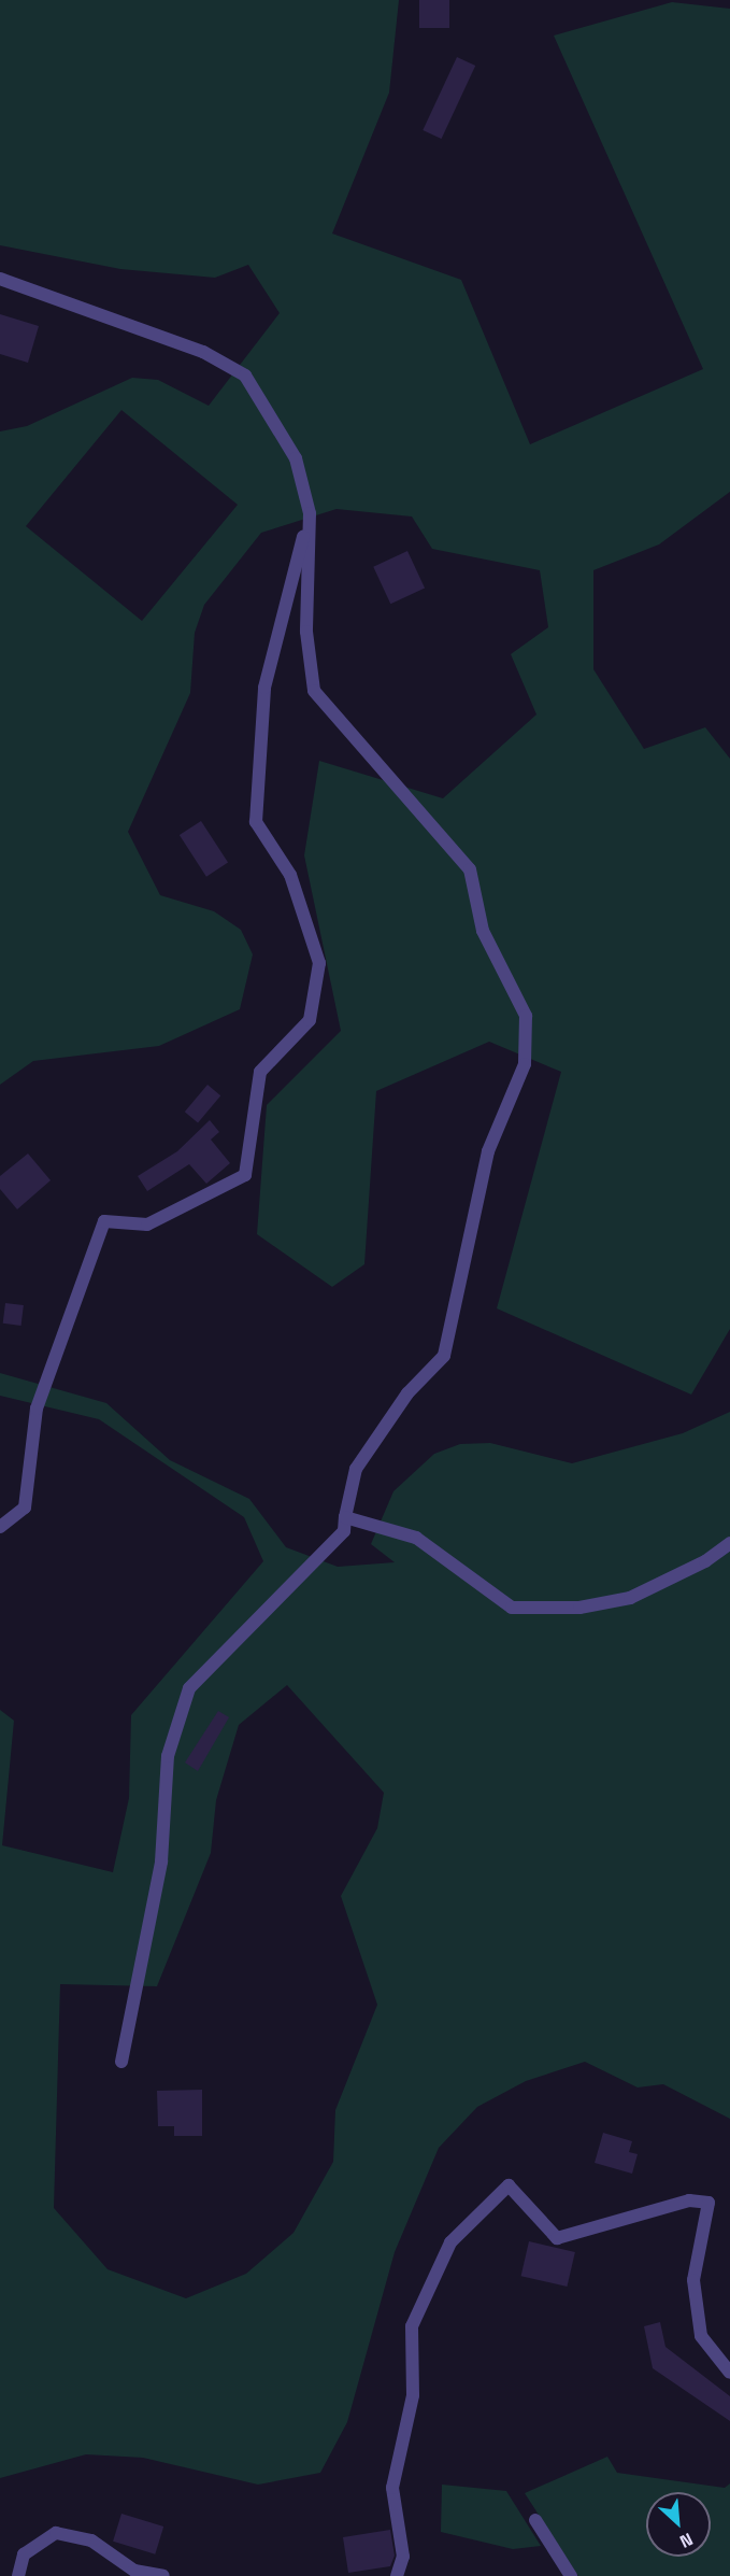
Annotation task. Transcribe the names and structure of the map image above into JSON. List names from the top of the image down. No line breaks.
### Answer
{"north":"bottom right"}
